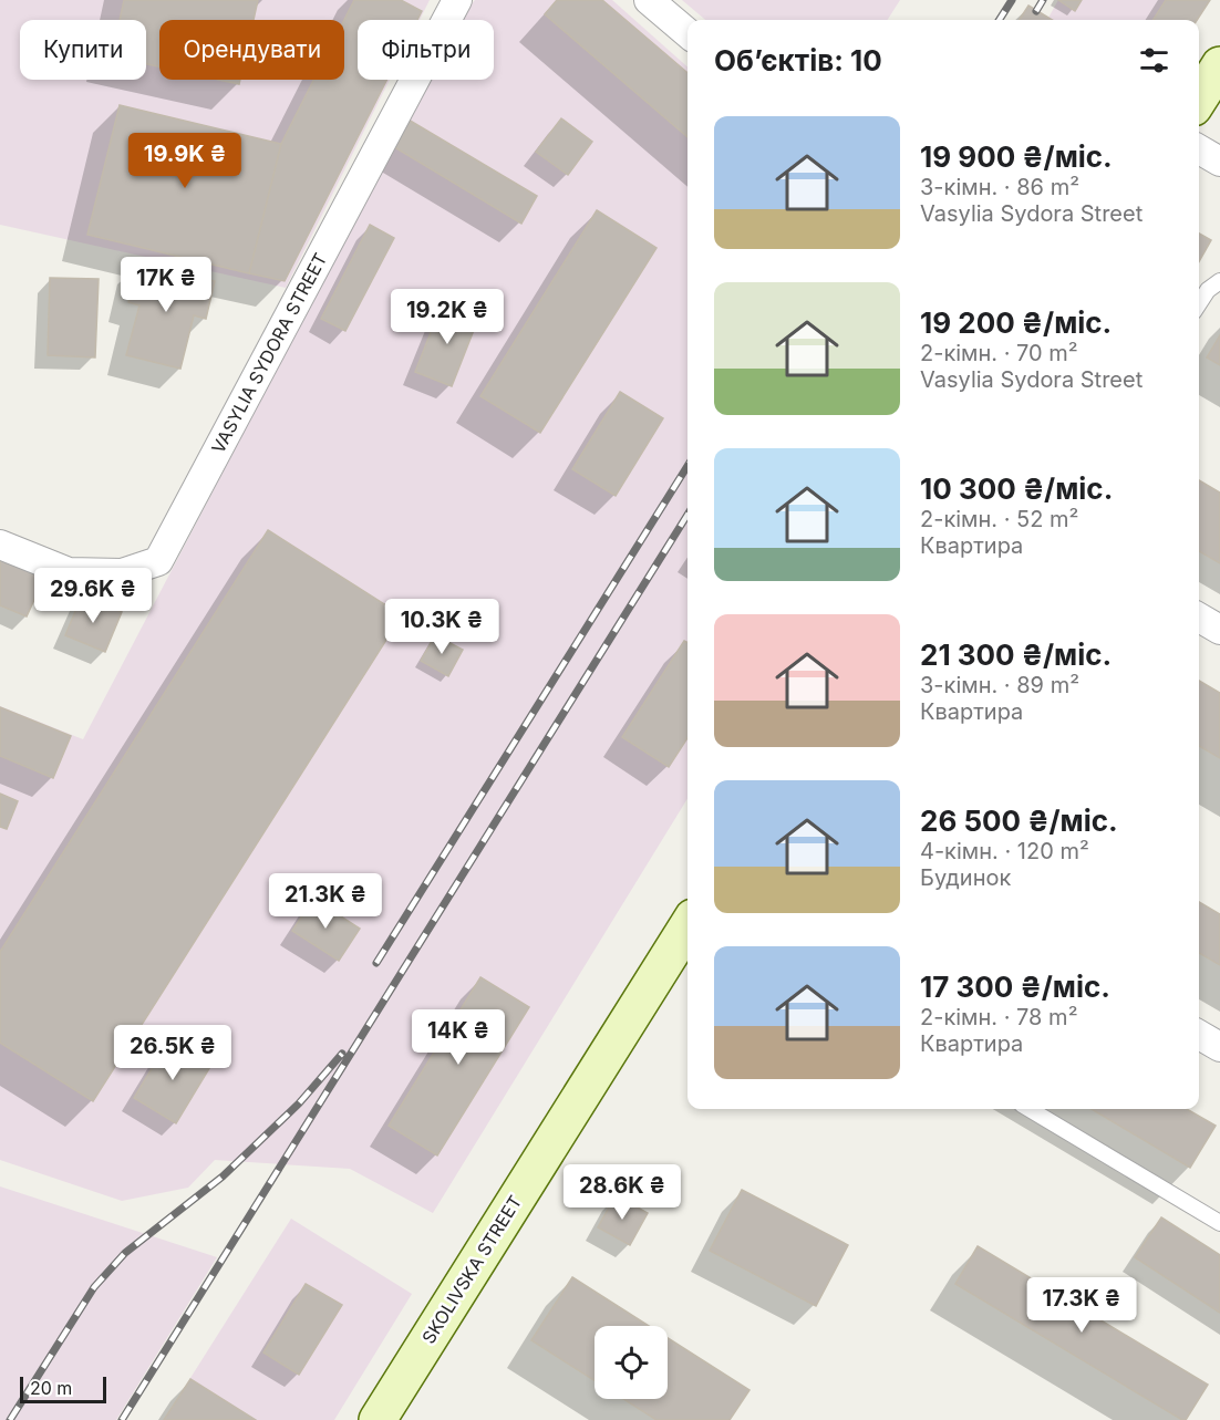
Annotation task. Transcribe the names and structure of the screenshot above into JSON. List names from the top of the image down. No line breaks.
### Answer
{"streets":{"street":["VASYLIA SYDORA STREET","SKOLIVSKA STREET"]},"scale_bar":"20 m","page":{"chip":["Купити","Орендувати","Фільтри"],"heading":"Об’єктів: 10","list":[{"name":"19 900 ₴/міс.","note":"3-кімн. · 86 m² · Vasylia Sydora Street"},{"name":"19 200 ₴/міс.","note":"2-кімн. · 70 m² · Vasylia Sydora Street"},{"name":"10 300 ₴/міс.","note":"2-кімн. · 52 m² · Квартира"},{"name":"21 300 ₴/міс.","note":"3-кімн. · 89 m² · Квартира"},{"name":"26 500 ₴/міс.","note":"4-кімн. · 120 m² · Будинок"},{"name":"17 300 ₴/міс.","note":"2-кімн. · 78 m² · Квартира"}],"price":["19.9K ₴","17K ₴","19.2K ₴","29.6K ₴","10.3K ₴","21.3K ₴","14K ₴","26.5K ₴","28.6K ₴","17.3K ₴"],"scale":"20 m"}}
